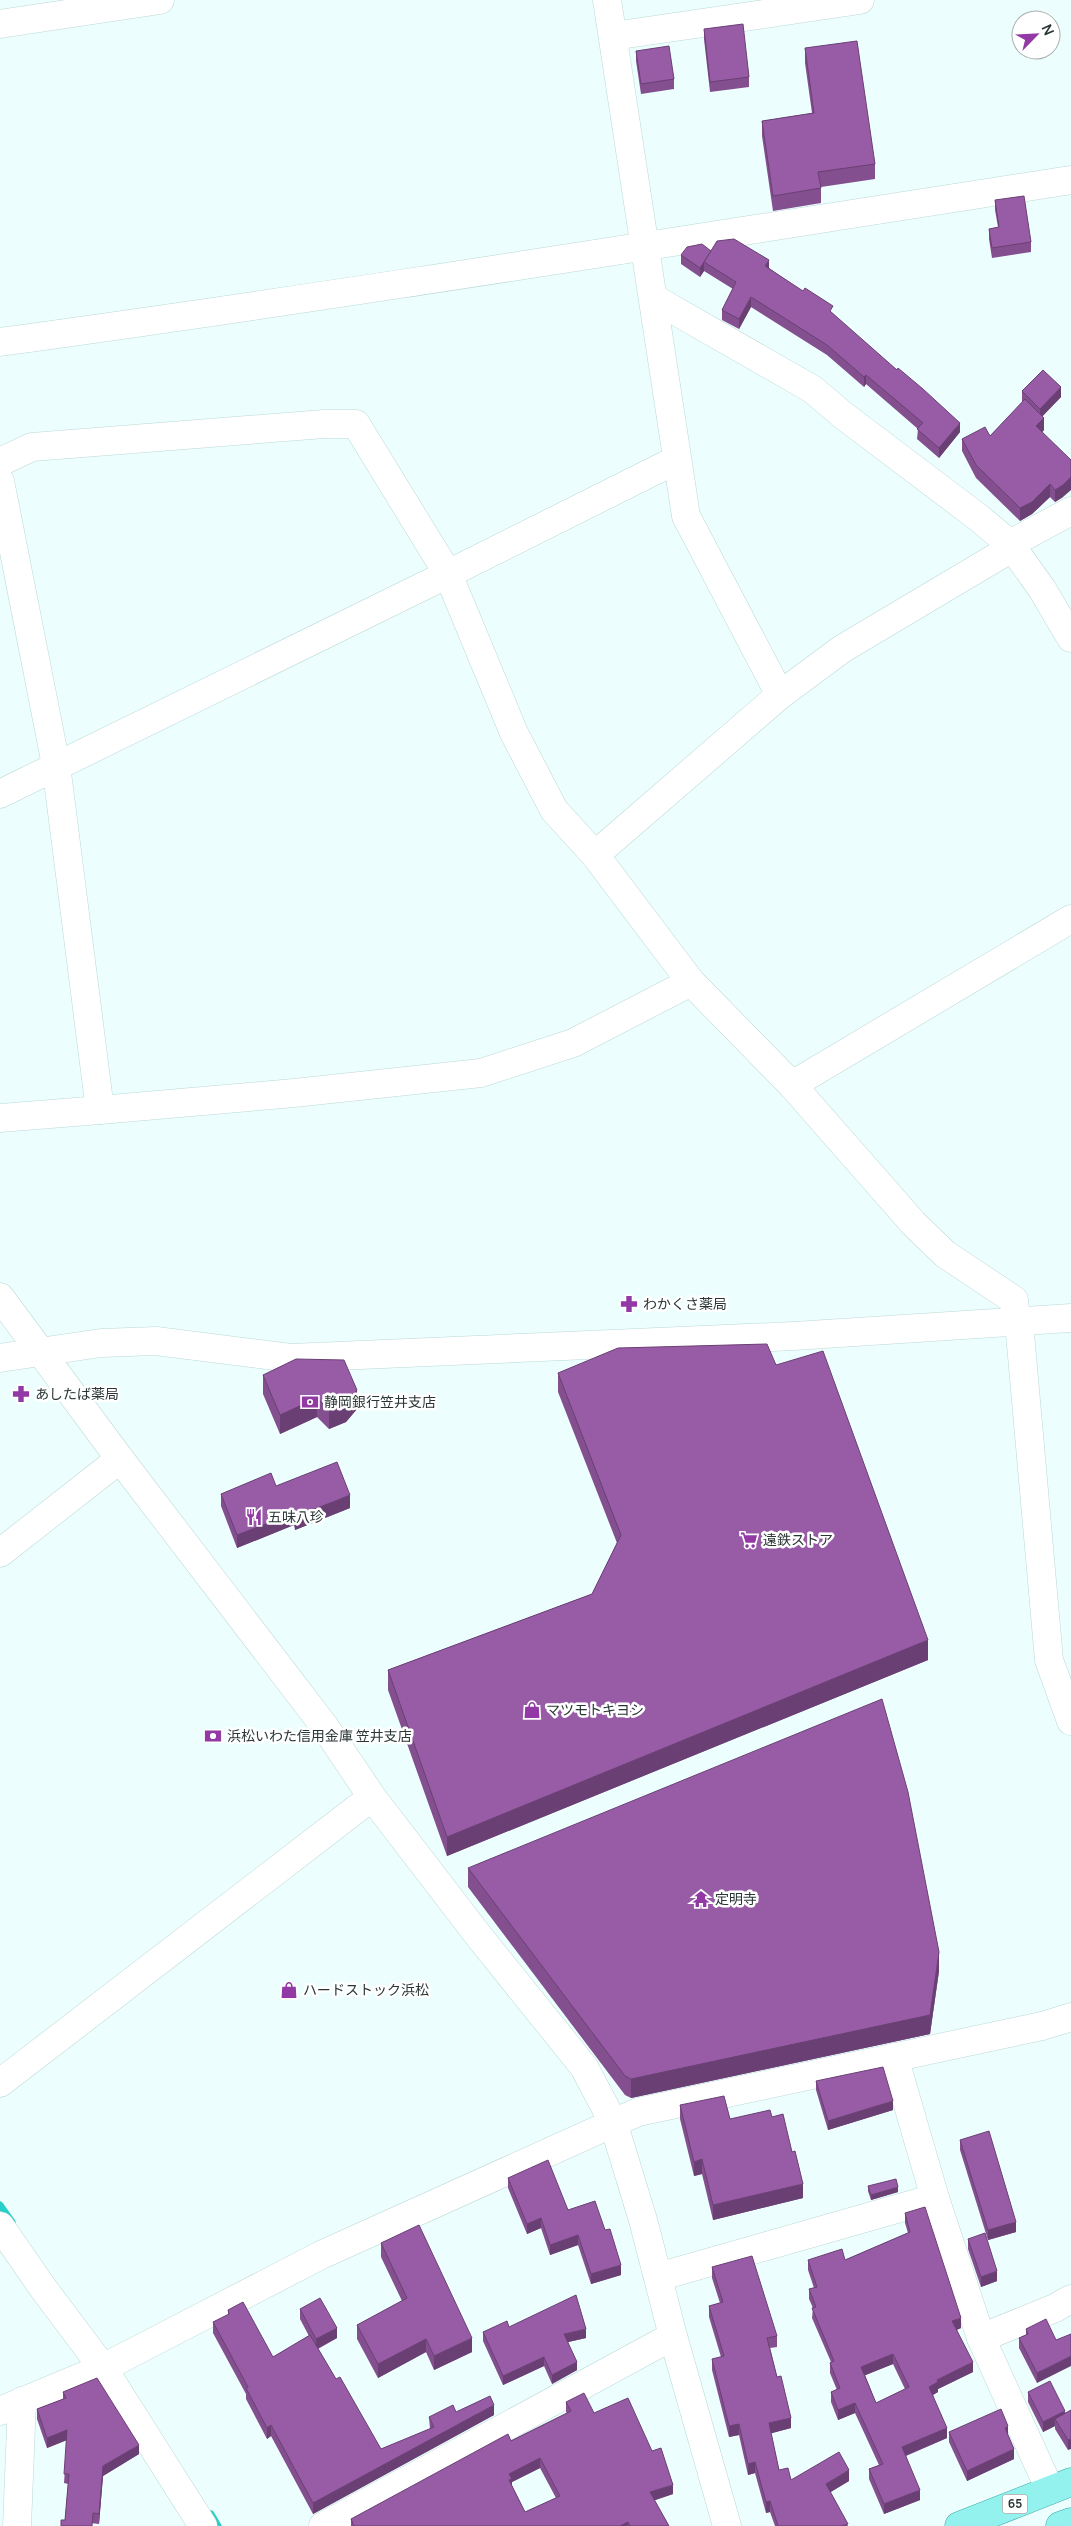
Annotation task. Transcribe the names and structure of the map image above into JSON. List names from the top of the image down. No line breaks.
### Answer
{"streets":{"main road":["65"]},"places":{"pharmacy":["わかくさ薬局","あしたば薬局"],"bank":["静岡銀行笠井支店","浜松いわた信用金庫 笠井支店"],"restaurant":["五味八珍"],"supermarket":["遠鉄ストア"],"shop":["マツモトキヨシ","ハードストック浜松"],"temple":["定明寺"]},"north":"top right"}
